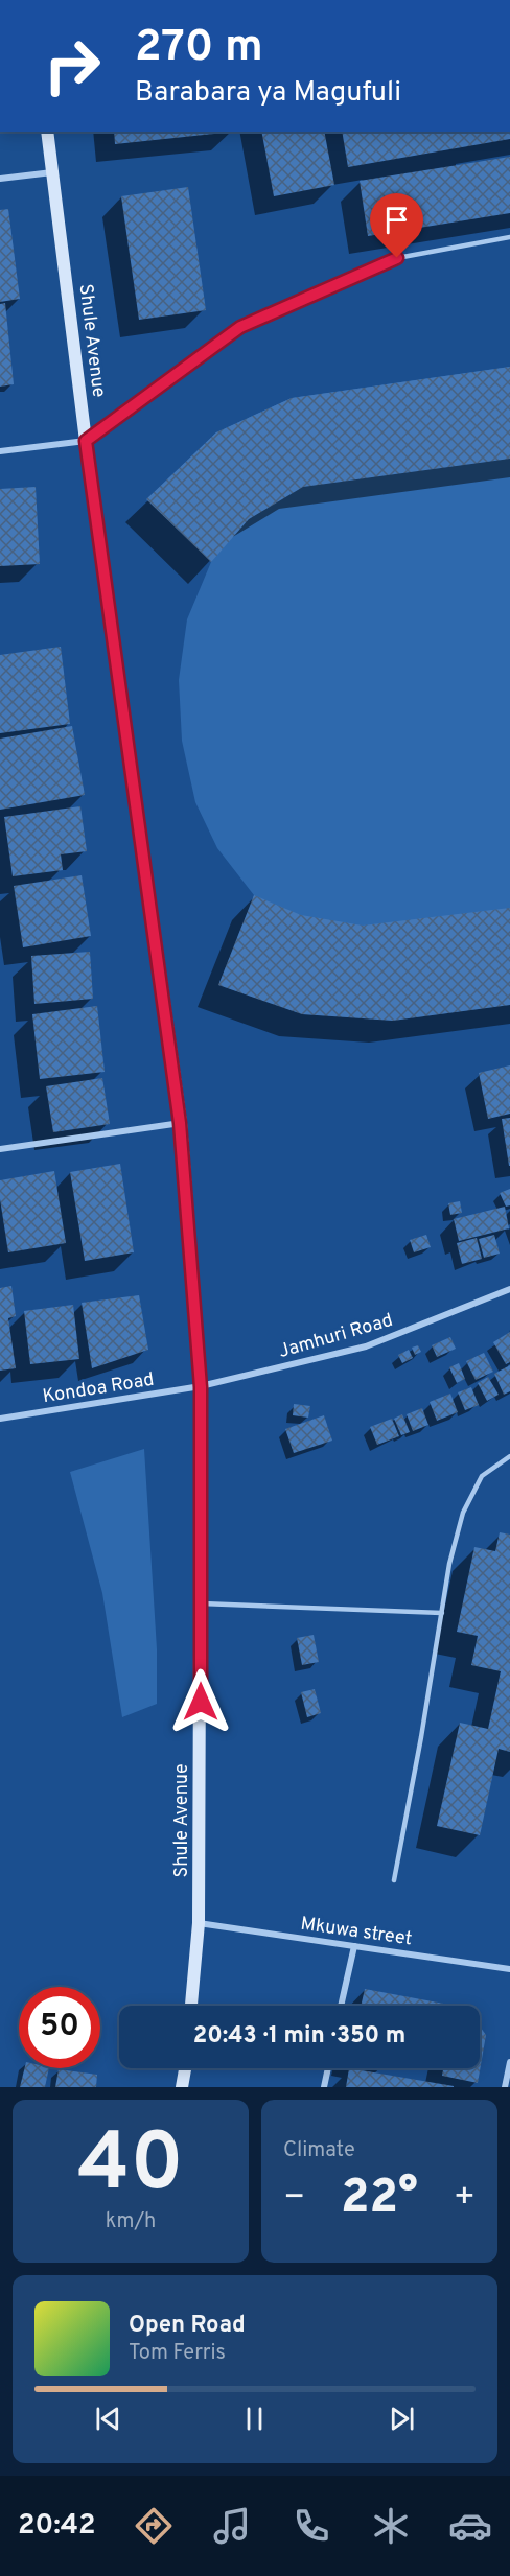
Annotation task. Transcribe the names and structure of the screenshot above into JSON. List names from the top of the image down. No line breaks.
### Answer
{"streets":{"main road":["Shule Avenue"],"street":["Jamhuri Road","Kondoa Road","Mkuwa street"]},"crossings":[["Shule Avenue","Jamhuri Road"],["Shule Avenue","Kondoa Road"],["Shule Avenue","Mkuwa street"],["Jamhuri Road","Kondoa Road"]],"page":{"turn":["270 m","Barabara ya Magufuli"],"limit":"50","trip":"20:43 · 1 min · 350 m","tile":[["40","km/h"],"Climate"],"heat":["−","22°","+"],"song":["Open Road","Tom Ferris"],"tabs":"20:42"}}
